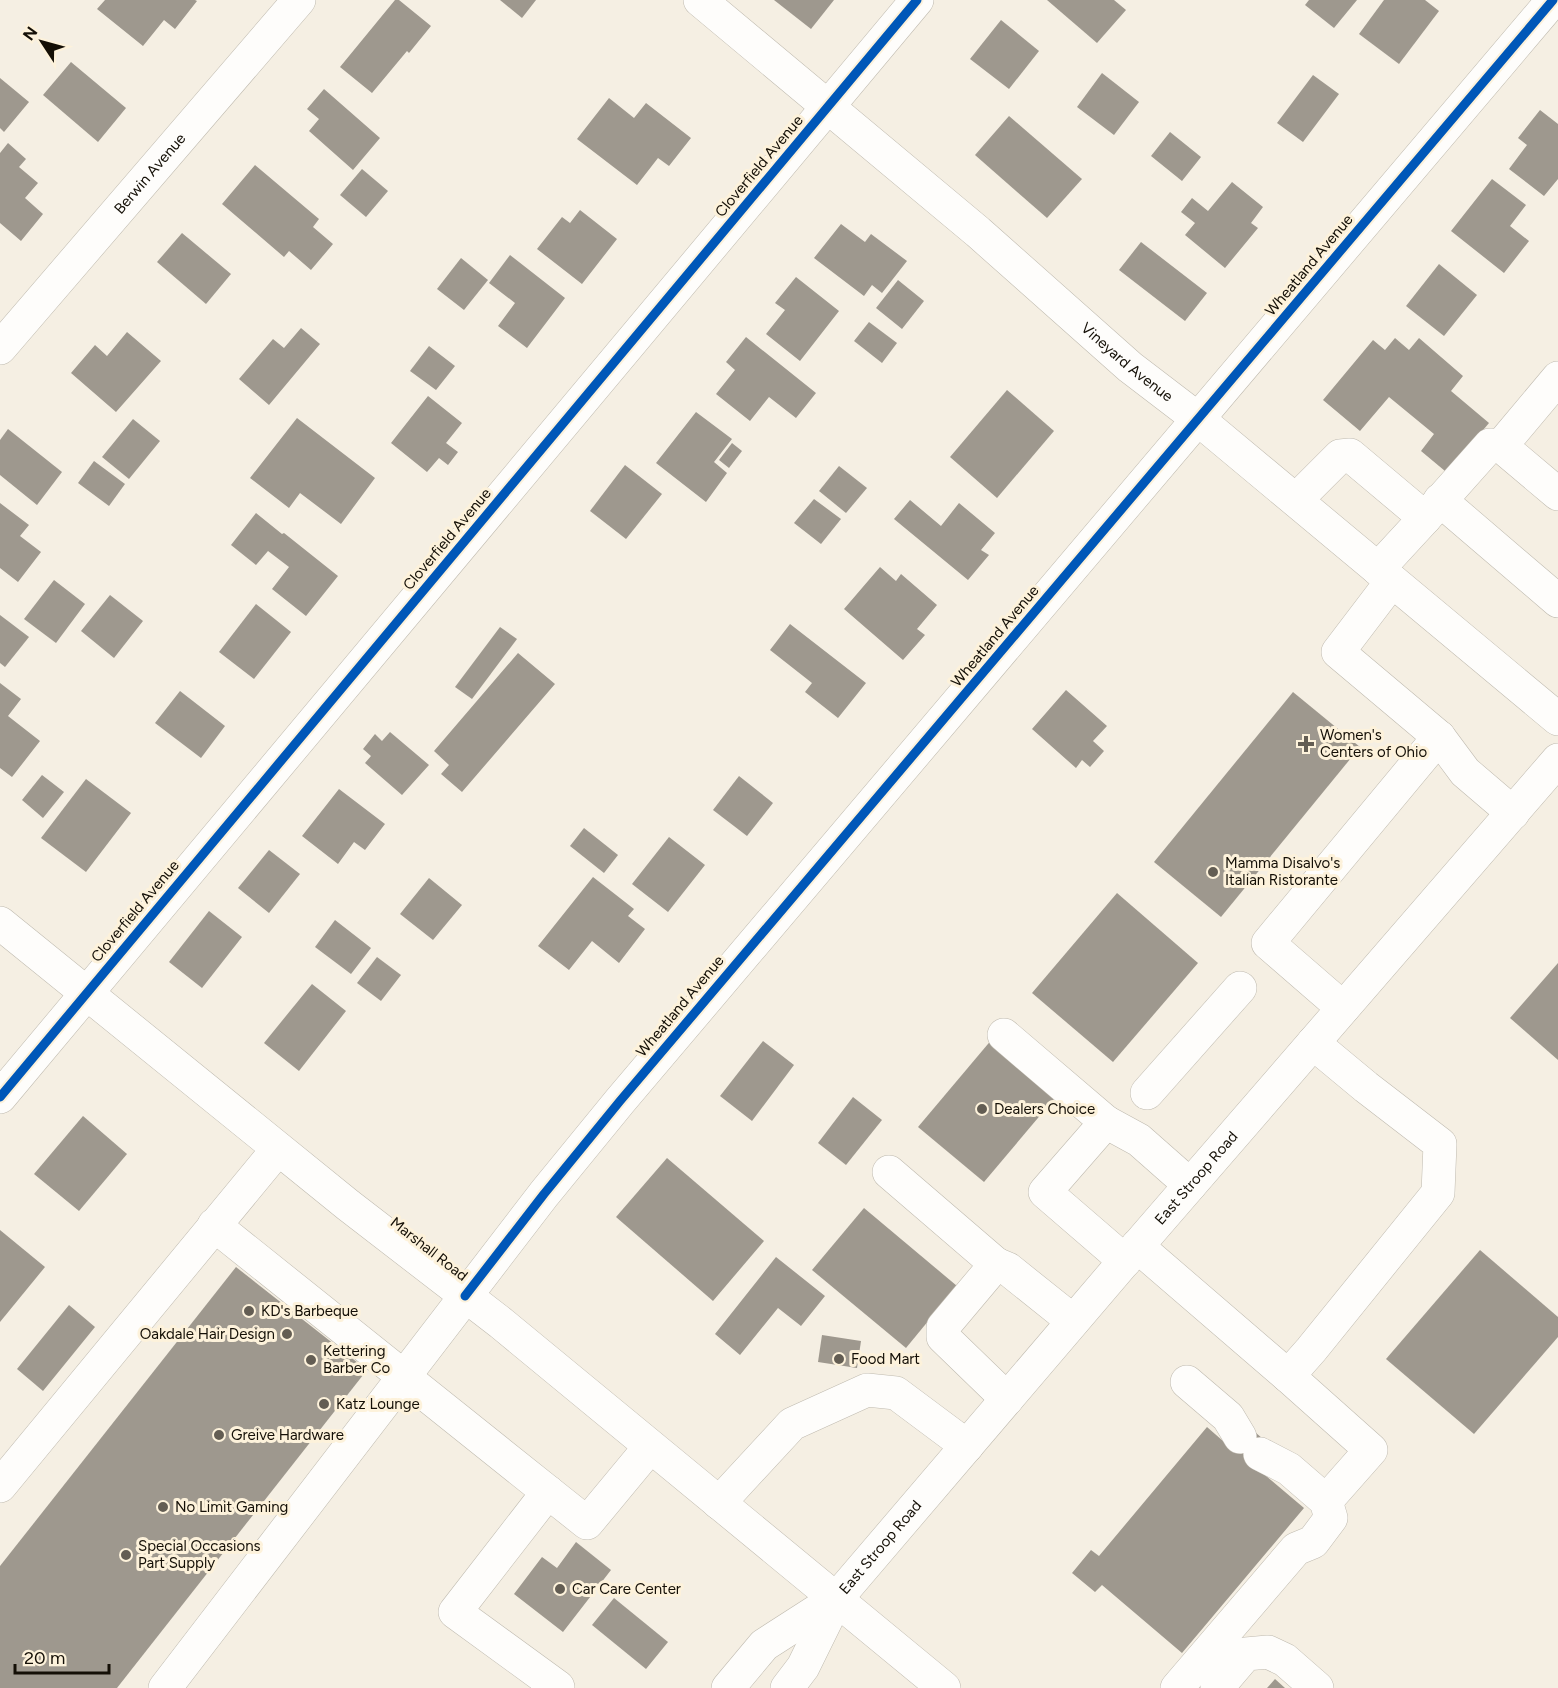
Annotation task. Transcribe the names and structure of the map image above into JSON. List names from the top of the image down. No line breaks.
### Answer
{"streets":{"street":["Cloverfield Avenue","Berwin Avenue","Wheatland Avenue","Vineyard Avenue","East Stroop Road","Marshall Road"]},"crossings":[["Cloverfield Avenue","Vineyard Avenue"],["Cloverfield Avenue","Marshall Road"],["Wheatland Avenue","Vineyard Avenue"],["Wheatland Avenue","Marshall Road"],["East Stroop Road","Marshall Road"]],"places":{"health":["Women's Centers of Ohio"],"other":["Mamma Disalvo's Italian Ristorante","Dealers Choice","KD's Barbeque","Oakdale Hair Design","Food Mart","Kettering Barber Co","Katz Lounge","Greive Hardware","No Limit Gaming","Special Occasions Part Supply","Car Care Center"]},"scale_bar":"20 m","north":"top left"}
